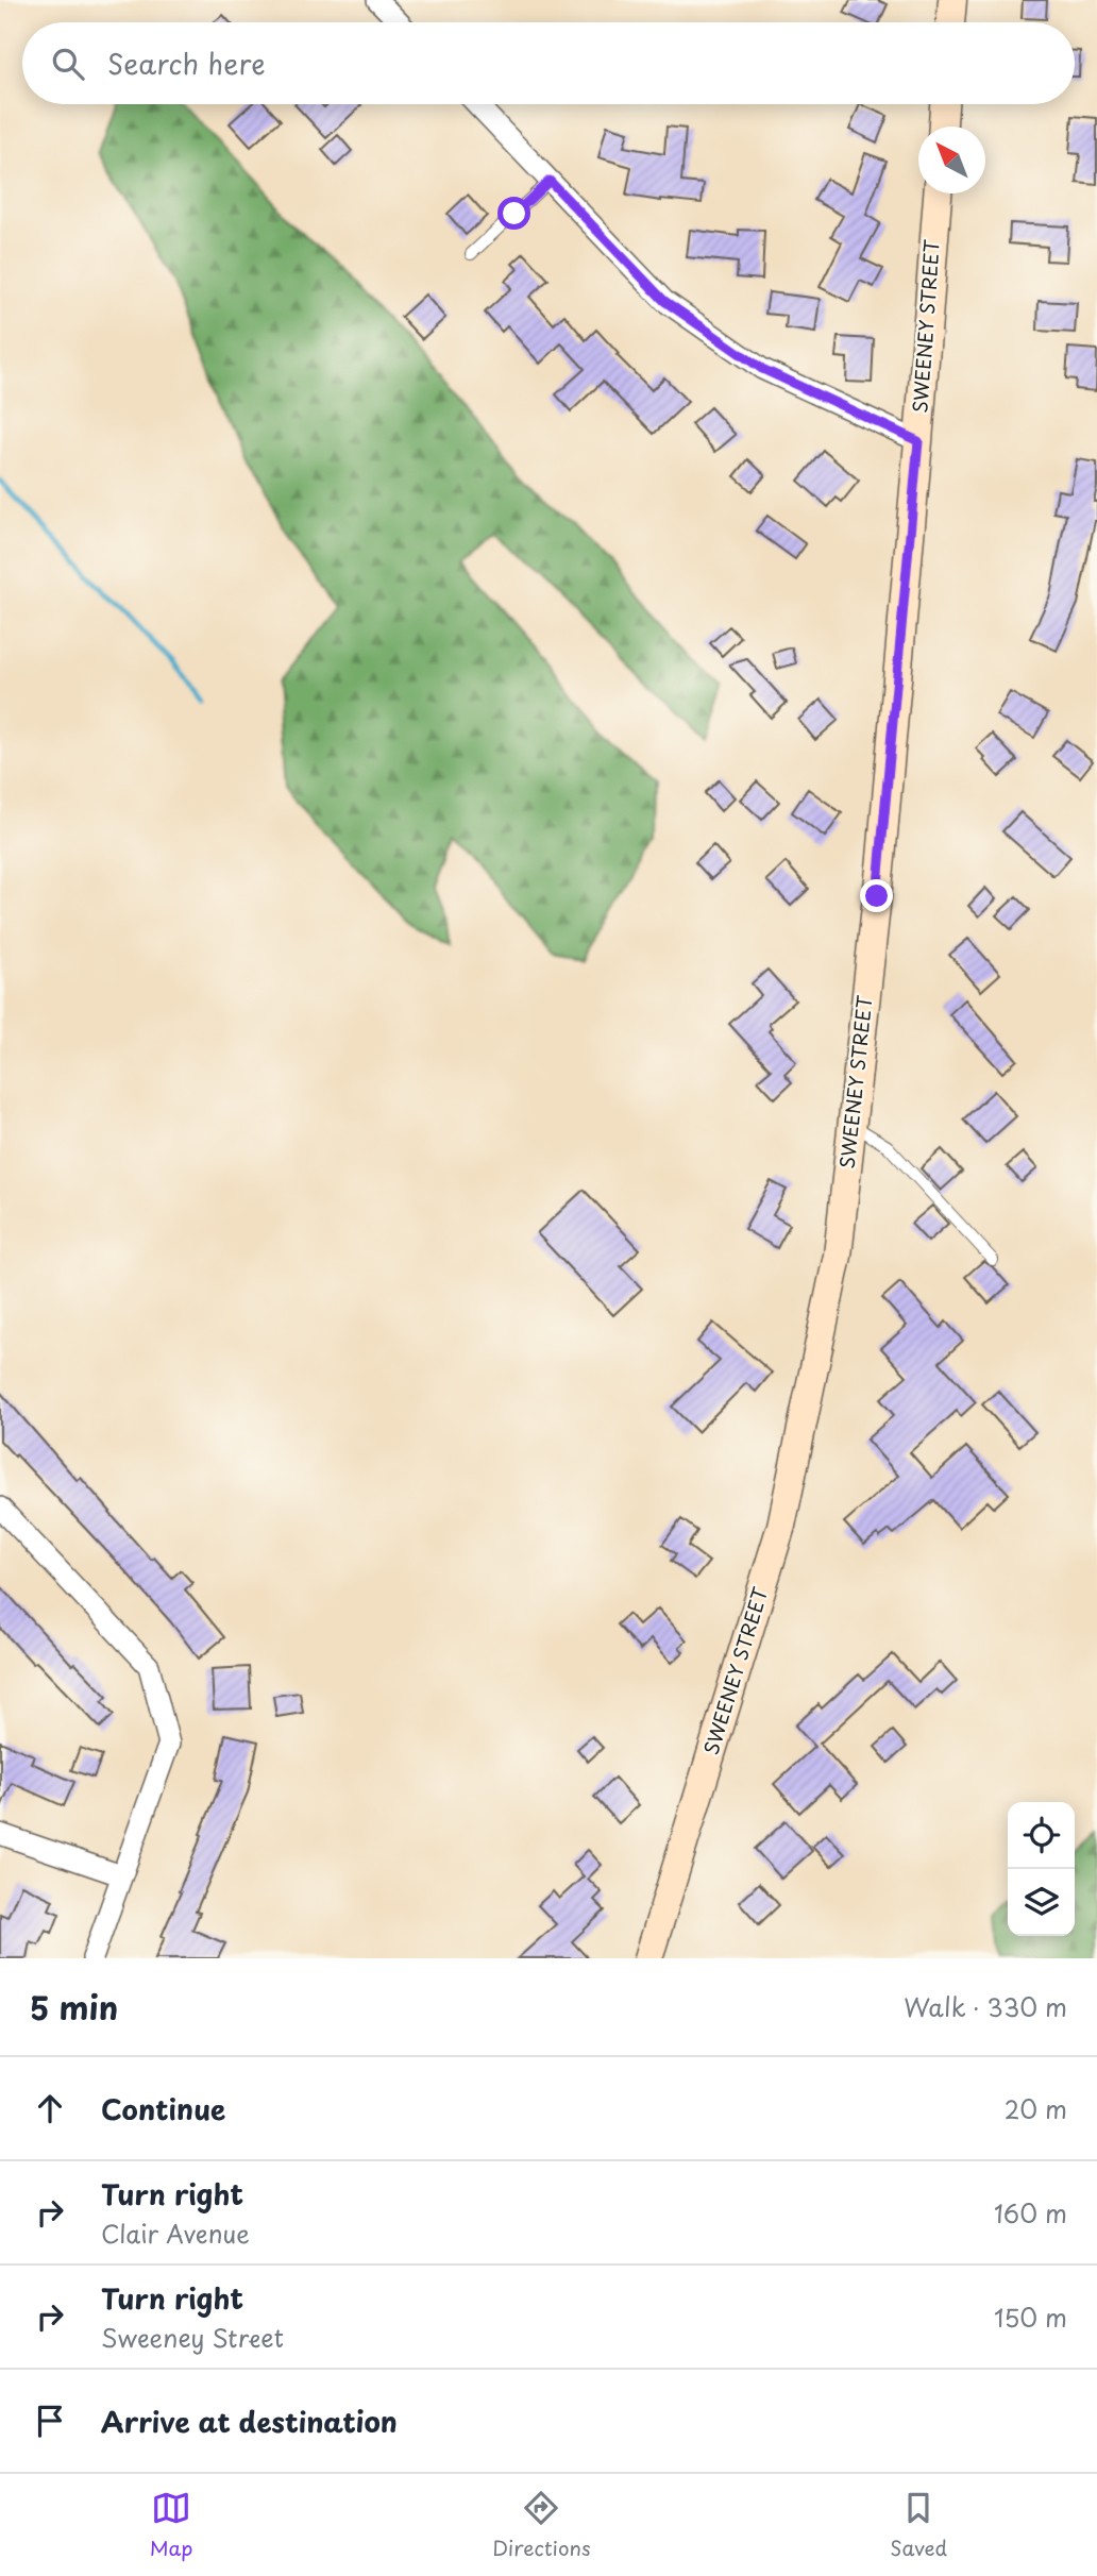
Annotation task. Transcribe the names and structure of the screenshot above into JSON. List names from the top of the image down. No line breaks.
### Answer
{"streets":{"street":["SWEENEY STREET"]},"north":"top left","page":{"search":"Search here","heading":["5 min","Walk · 330 m"],"list":[["Continue","20 m"],["Turn right","Clair Avenue","160 m"],["Turn right","Sweeney Street","150 m"],"Arrive at destination"],"nav":["Map","Directions","Saved"]}}
